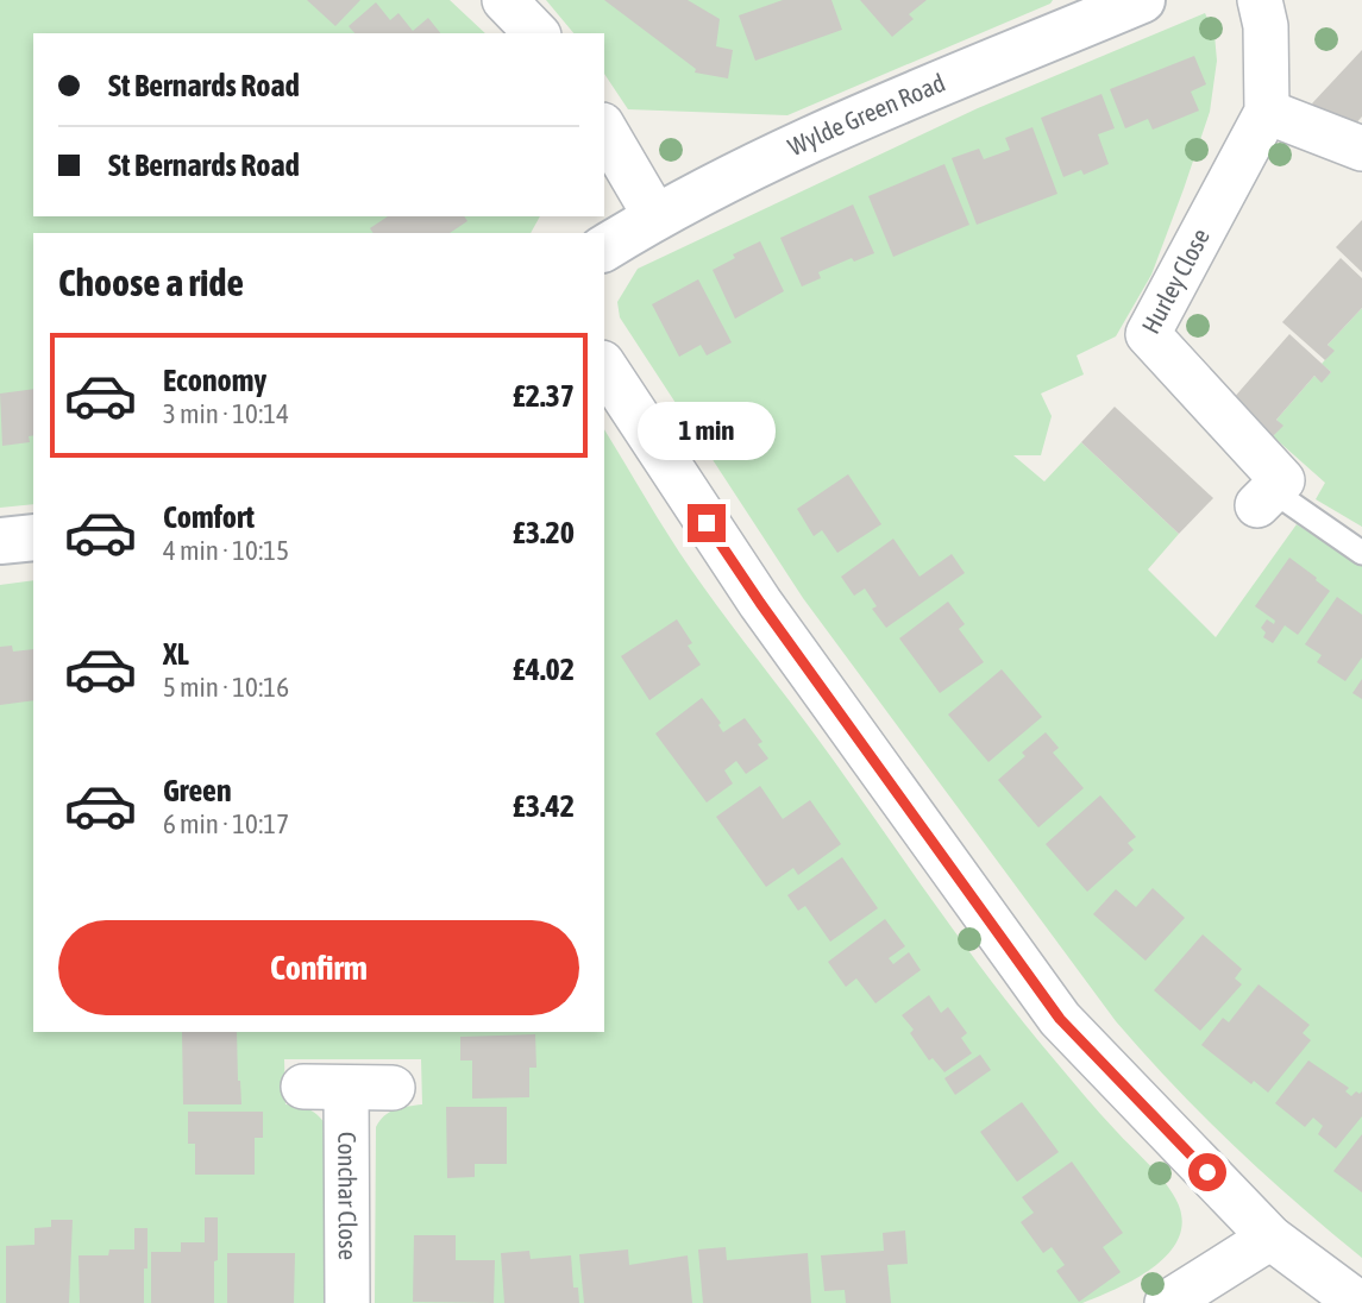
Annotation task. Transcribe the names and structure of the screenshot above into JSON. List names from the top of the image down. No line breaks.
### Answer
{"streets":{"street":["Wylde Green Road","Hurley Close","Conchar Close"]},"page":{"banner":["St Bernards Road","St Bernards Road"],"heading":"Choose a ride","list":[{"name":"Economy","note":"3 min · 10:14","value":"£2.37"},{"name":"Comfort","note":"4 min · 10:15","value":"£3.20"},{"name":"XL","note":"5 min · 10:16","value":"£4.02"},{"name":"Green","note":"6 min · 10:17","value":"£3.42"}],"bubble":"1 min","buttons":"Confirm"}}
